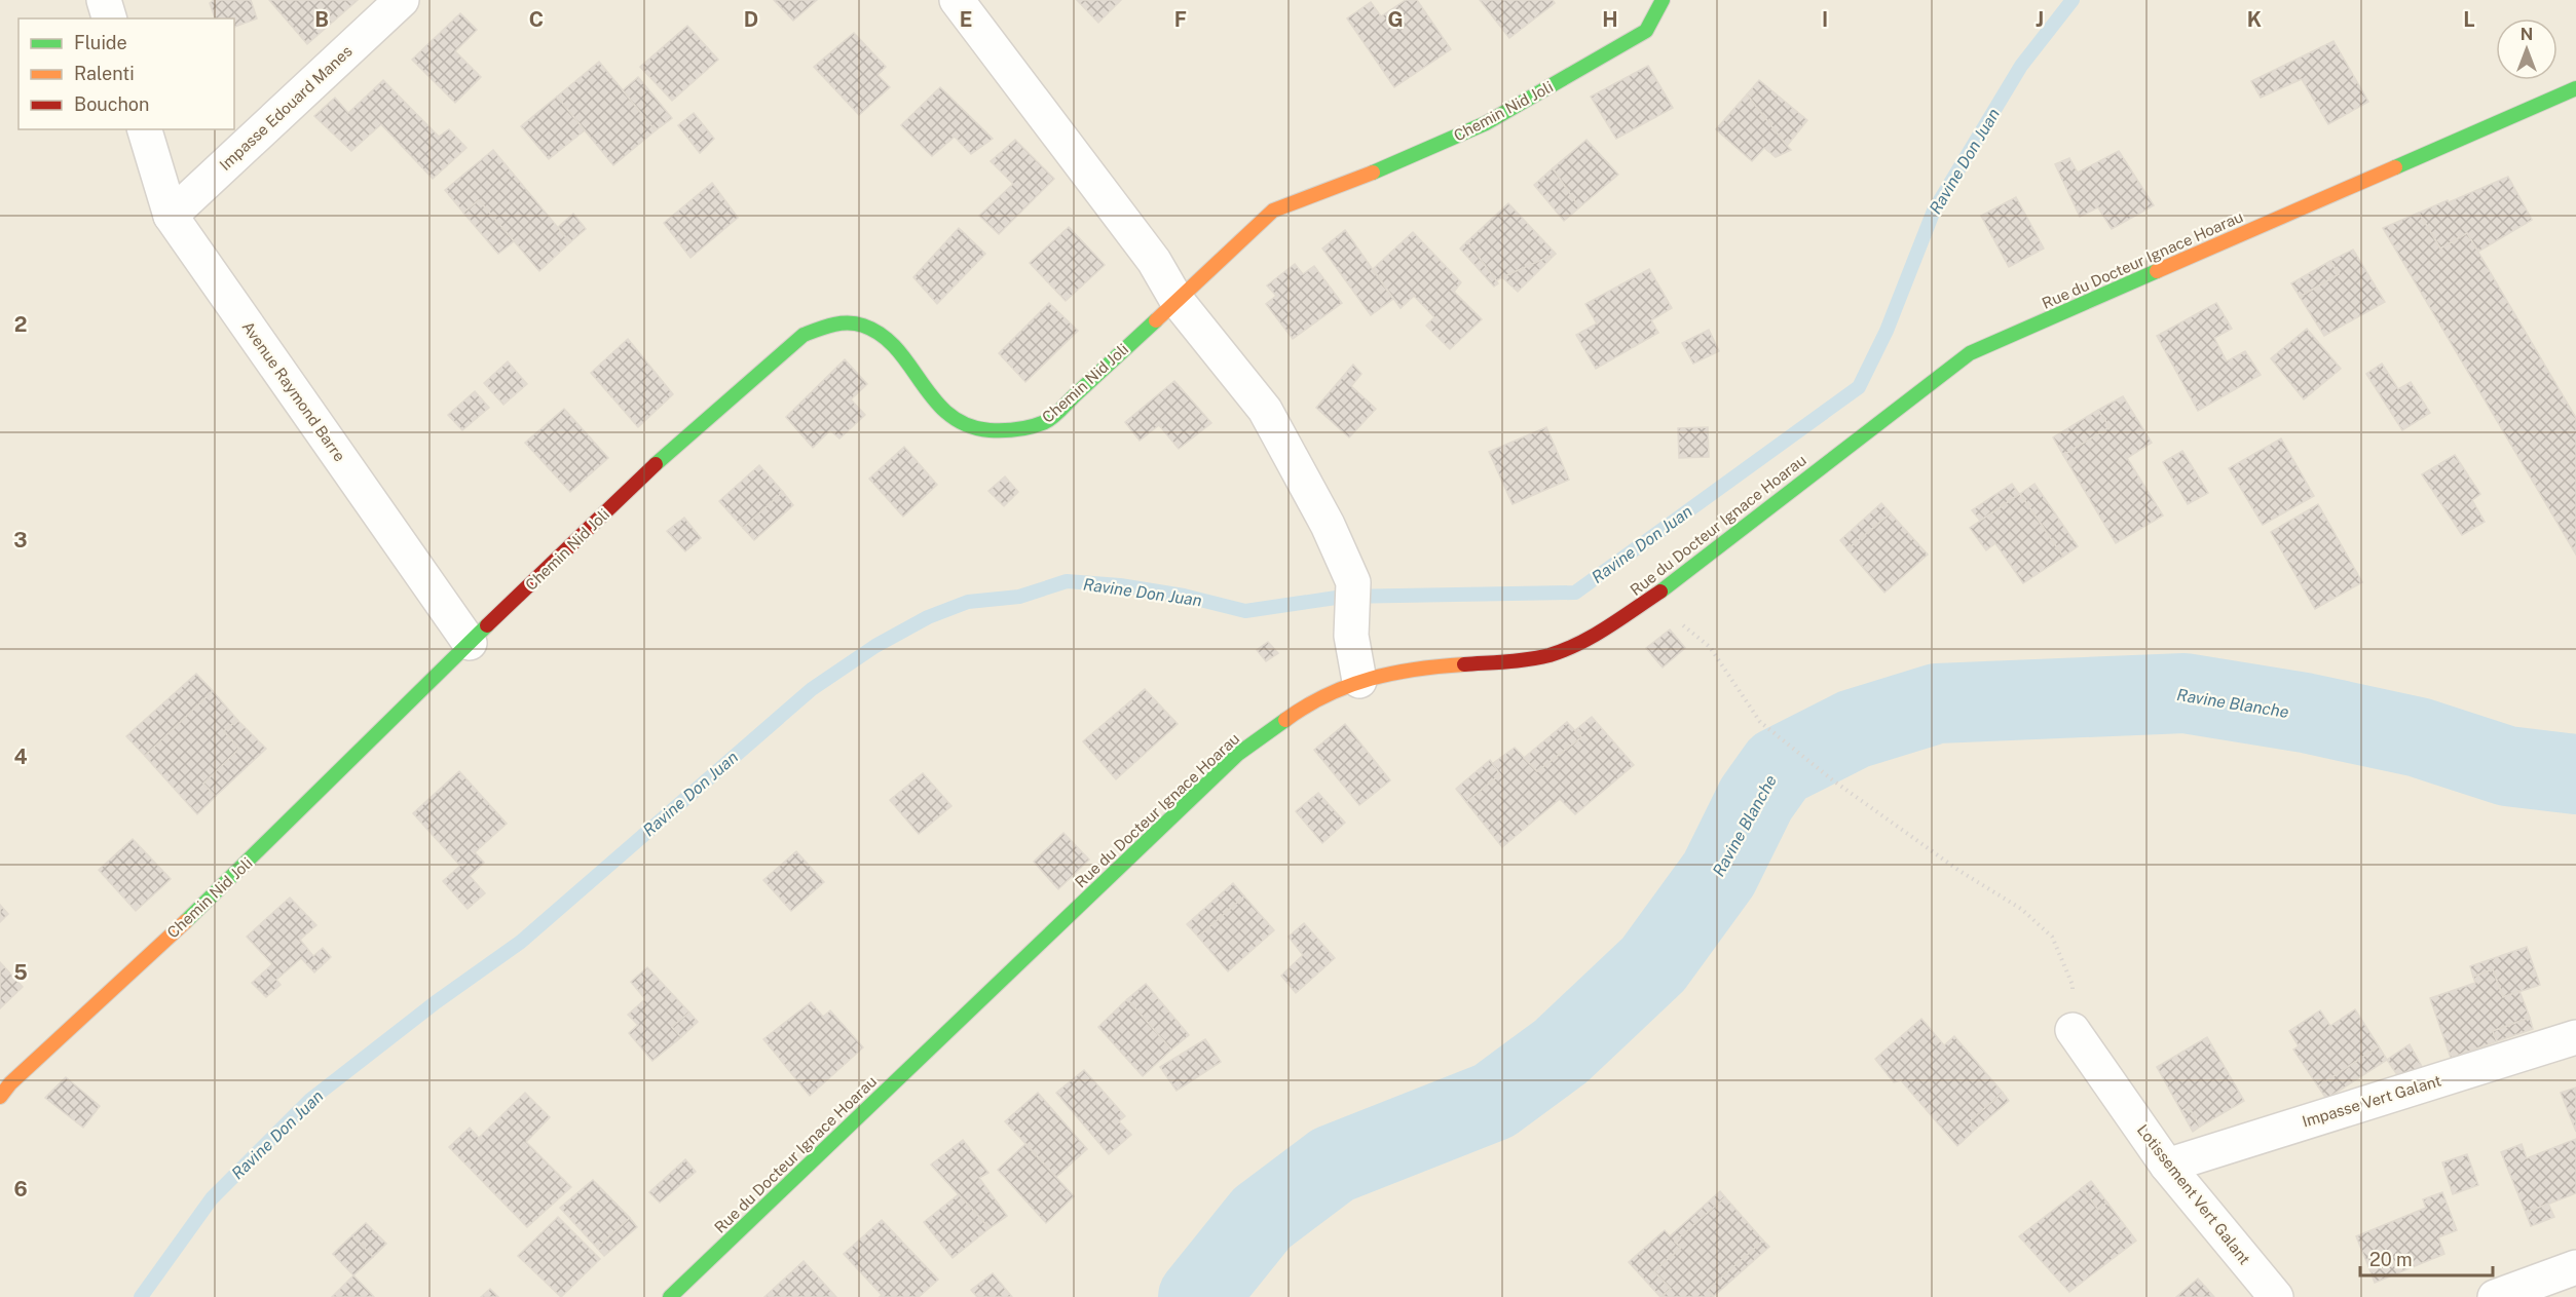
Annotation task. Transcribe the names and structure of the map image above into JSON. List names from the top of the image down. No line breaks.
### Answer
{"streets":{"street":["Impasse Edouard Manes","Chemin Nid Joli","Rue du Docteur Ignace Hoarau","Avenue Raymond Barre","Impasse Vert Galant","Lotissement Vert Galant"]},"crossings":[["Impasse Edouard Manes","Avenue Raymond Barre"],["Chemin Nid Joli","Avenue Raymond Barre"],["Impasse Vert Galant","Lotissement Vert Galant"]],"water":["Ravine Don Juan","Ravine Blanche"],"legend":["Fluide","Ralenti","Bouchon"],"scale_bar":"20 m","north":"top","grid":{"columns":["B","C","D","E","F","G","H","I","J","K","L"],"rows":["2","3","4","5","6"]}}
